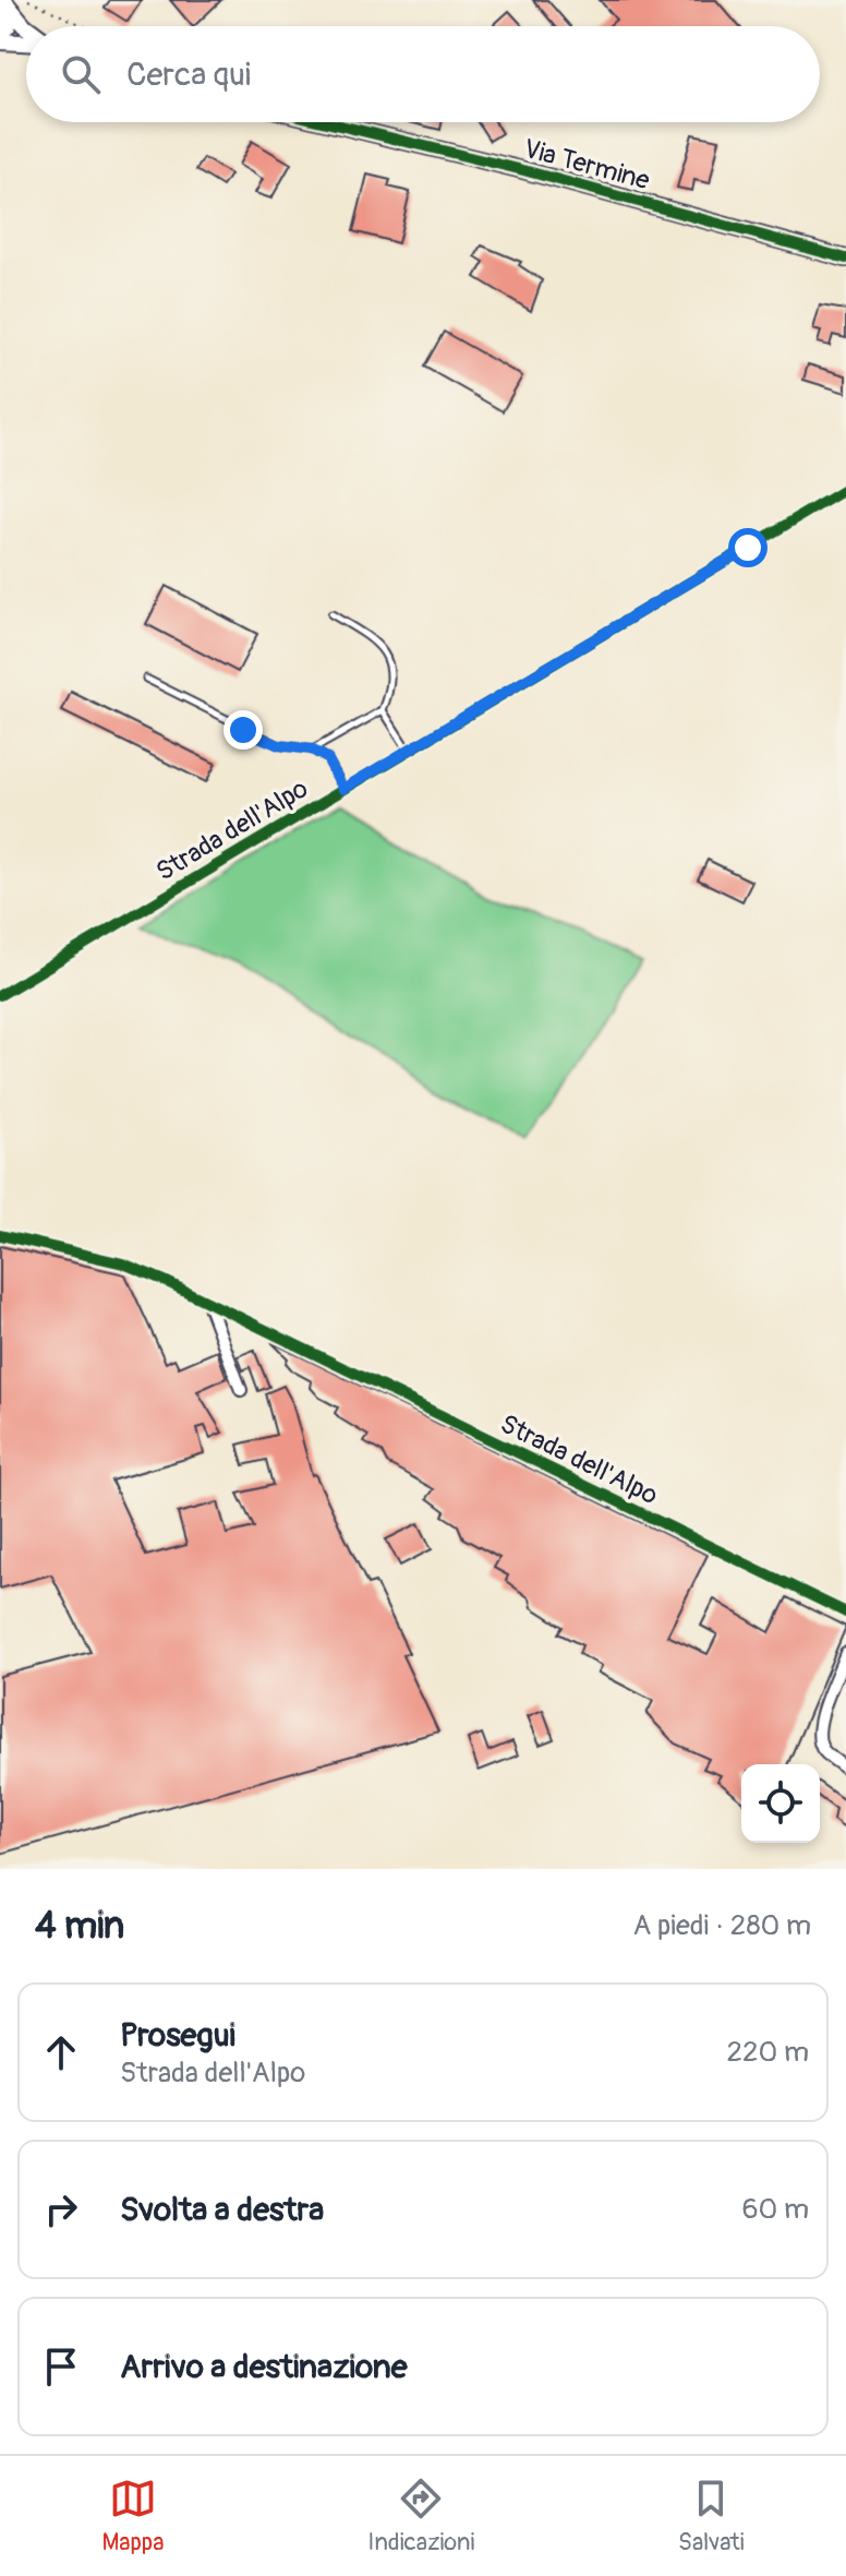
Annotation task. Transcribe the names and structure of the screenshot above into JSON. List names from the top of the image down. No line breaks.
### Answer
{"streets":{"street":["Via Termine","Strada dell'Alpo"]},"page":{"search":"Cerca qui","heading":["4 min","A piedi · 280 m"],"list":[["Prosegui","Strada dell'Alpo","220 m"],["Svolta a destra","60 m"],"Arrivo a destinazione"],"nav":["Mappa","Indicazioni","Salvati"]}}
